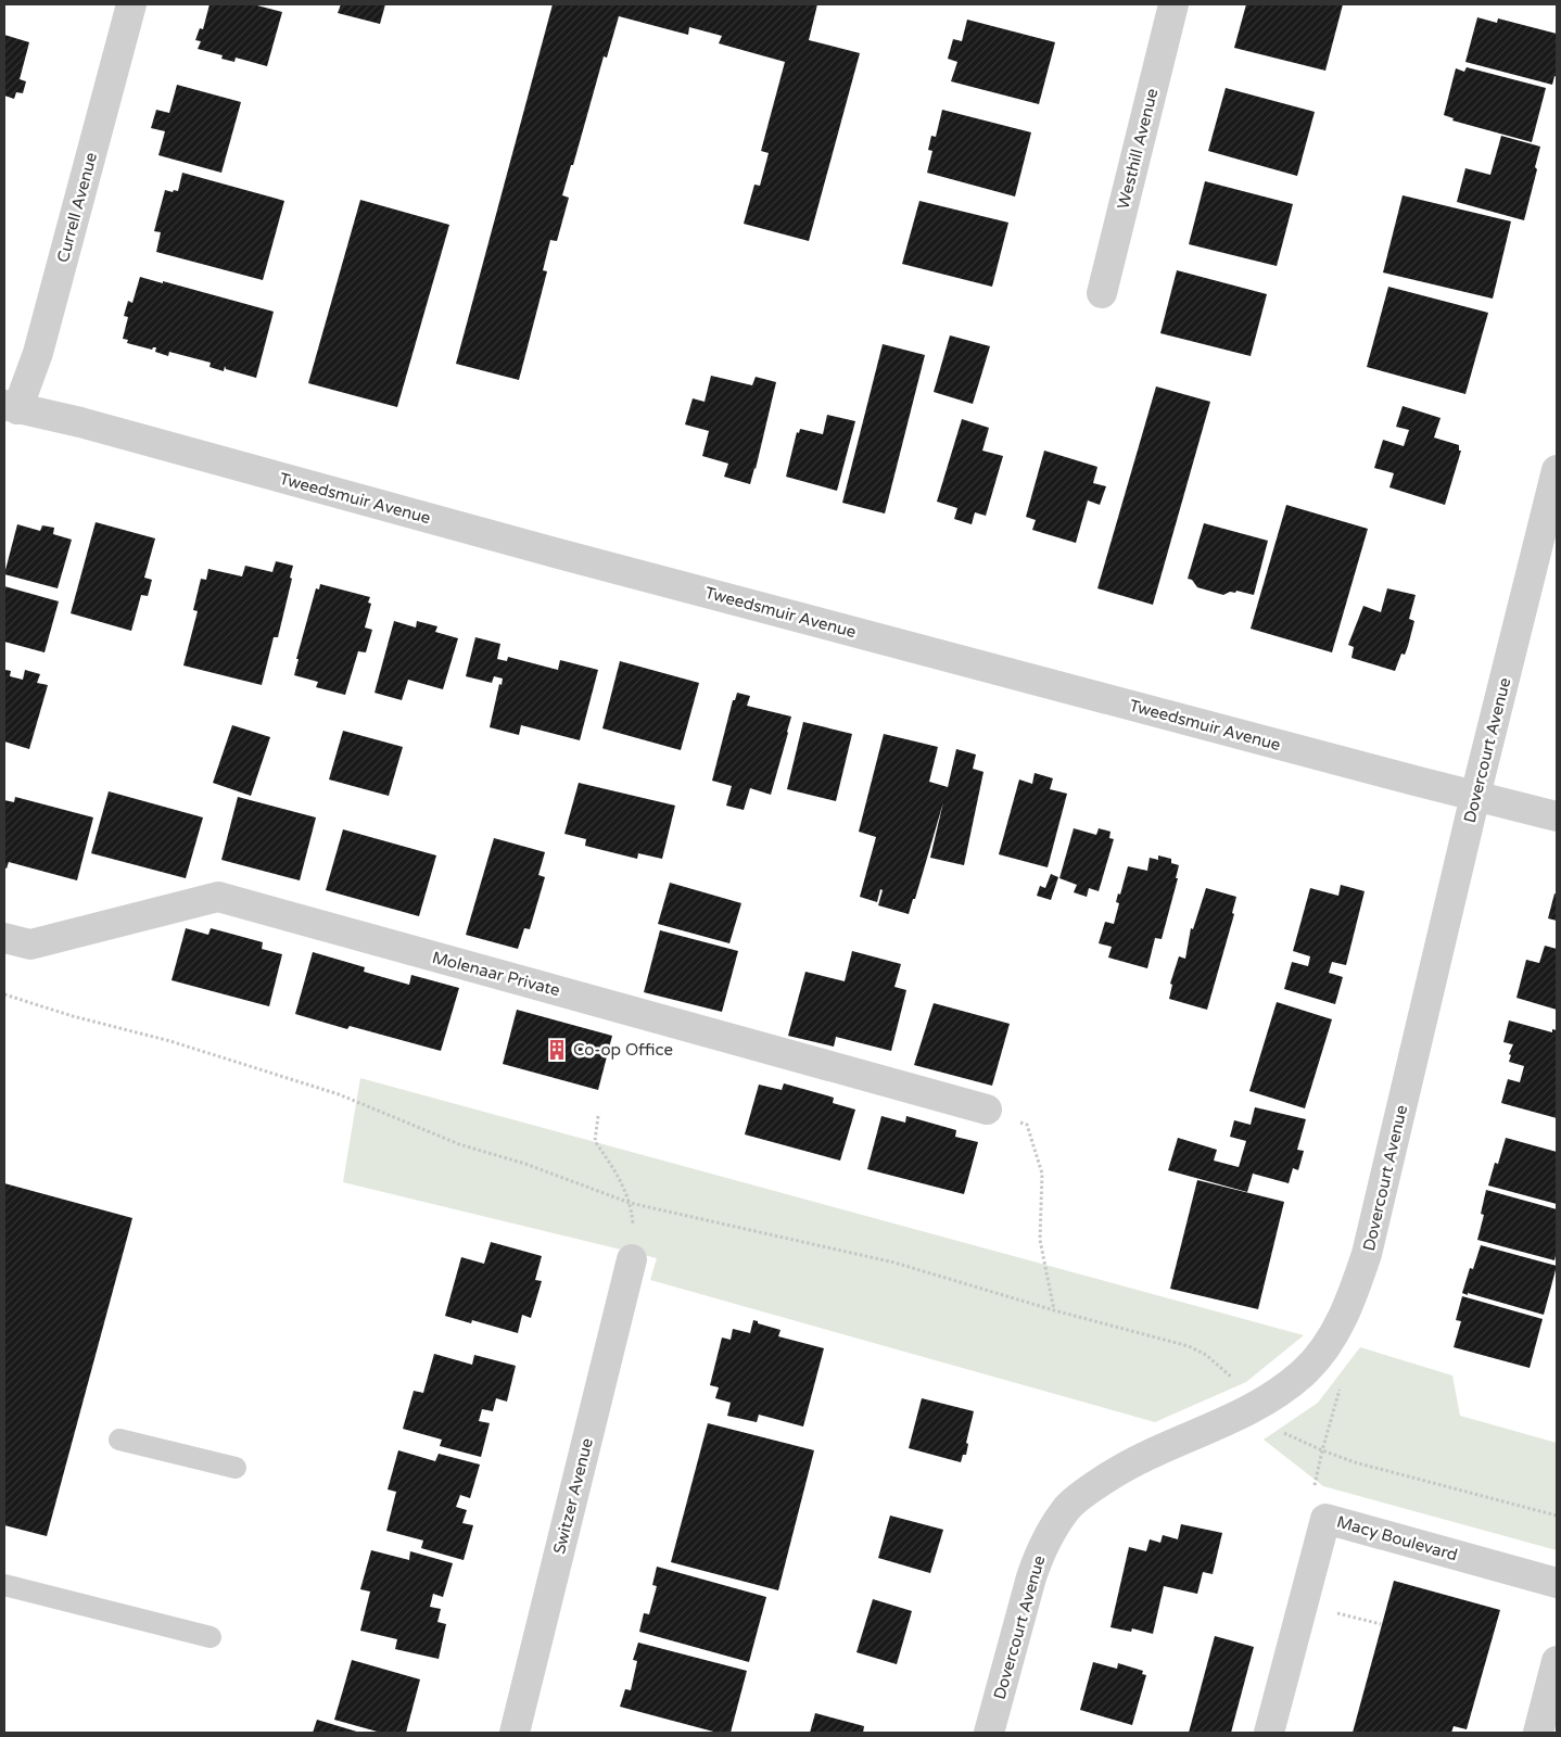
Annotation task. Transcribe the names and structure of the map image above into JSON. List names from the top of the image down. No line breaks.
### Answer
{"streets":{"street":["Westhill Avenue","Currell Avenue","Tweedsmuir Avenue","Dovercourt Avenue","Molenaar Private","Switzer Avenue","Macy Boulevard"]},"crossings":[["Currell Avenue","Tweedsmuir Avenue"],["Tweedsmuir Avenue","Dovercourt Avenue"]],"places":{"building":["Co-op Office"]}}
